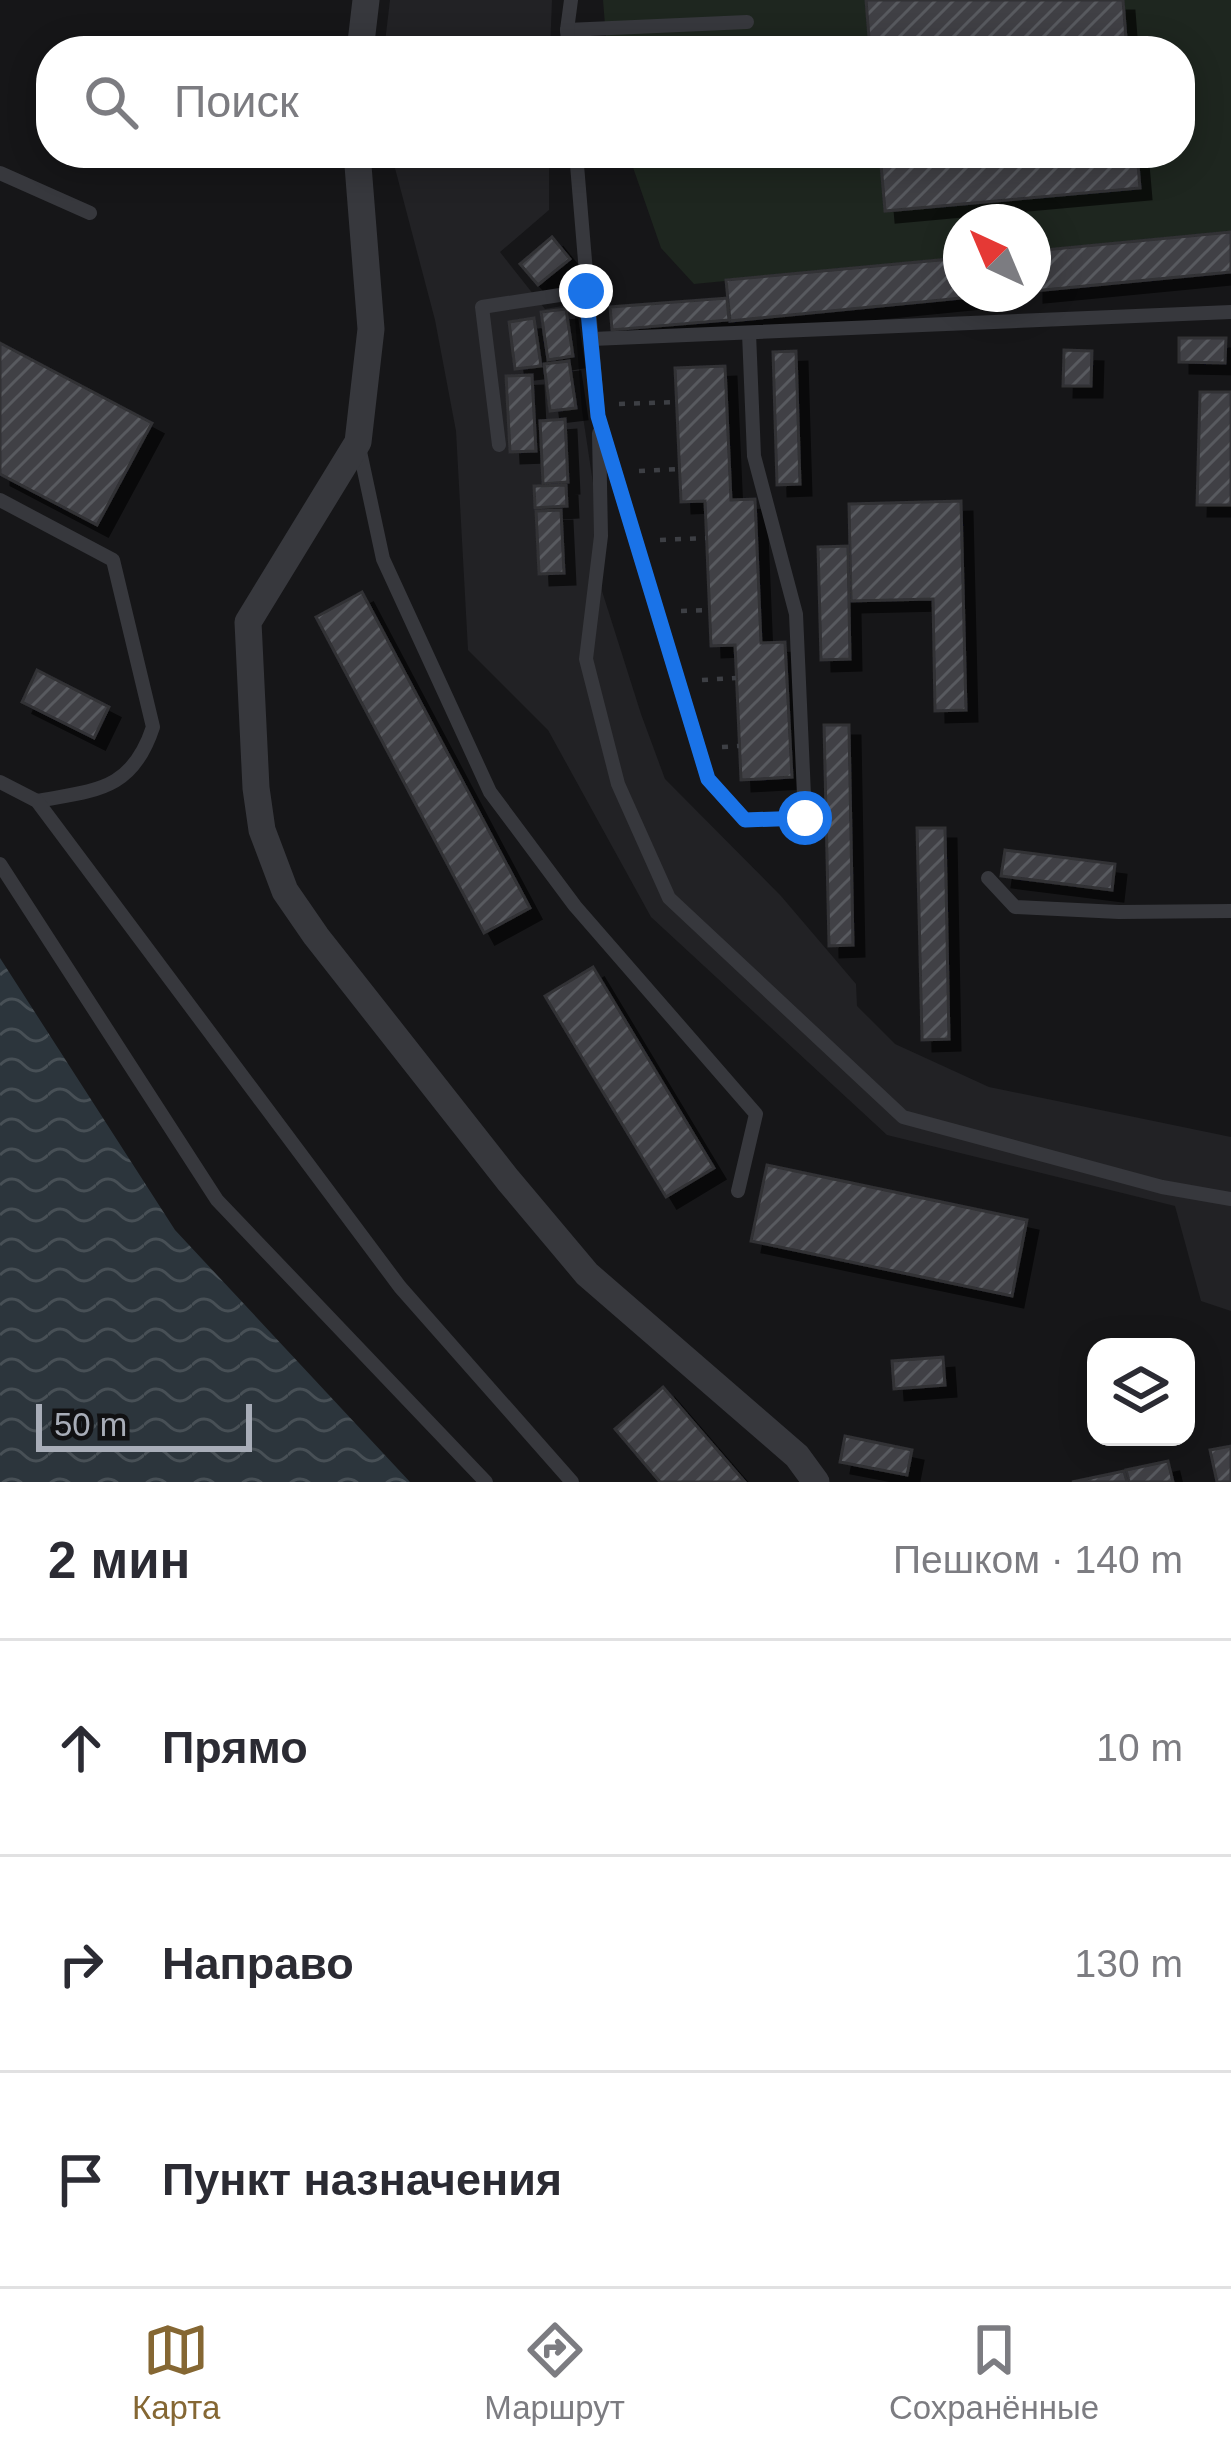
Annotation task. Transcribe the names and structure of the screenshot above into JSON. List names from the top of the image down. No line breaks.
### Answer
{"scale_bar":"50 m","north":"top left","page":{"search":"Поиск","scale":"50 m","heading":["2 мин","Пешком · 140 m"],"list":[["Прямо","10 m"],["Направо","130 m"],"Пункт назначения"],"nav":["Карта","Маршрут","Сохранённые"]}}
